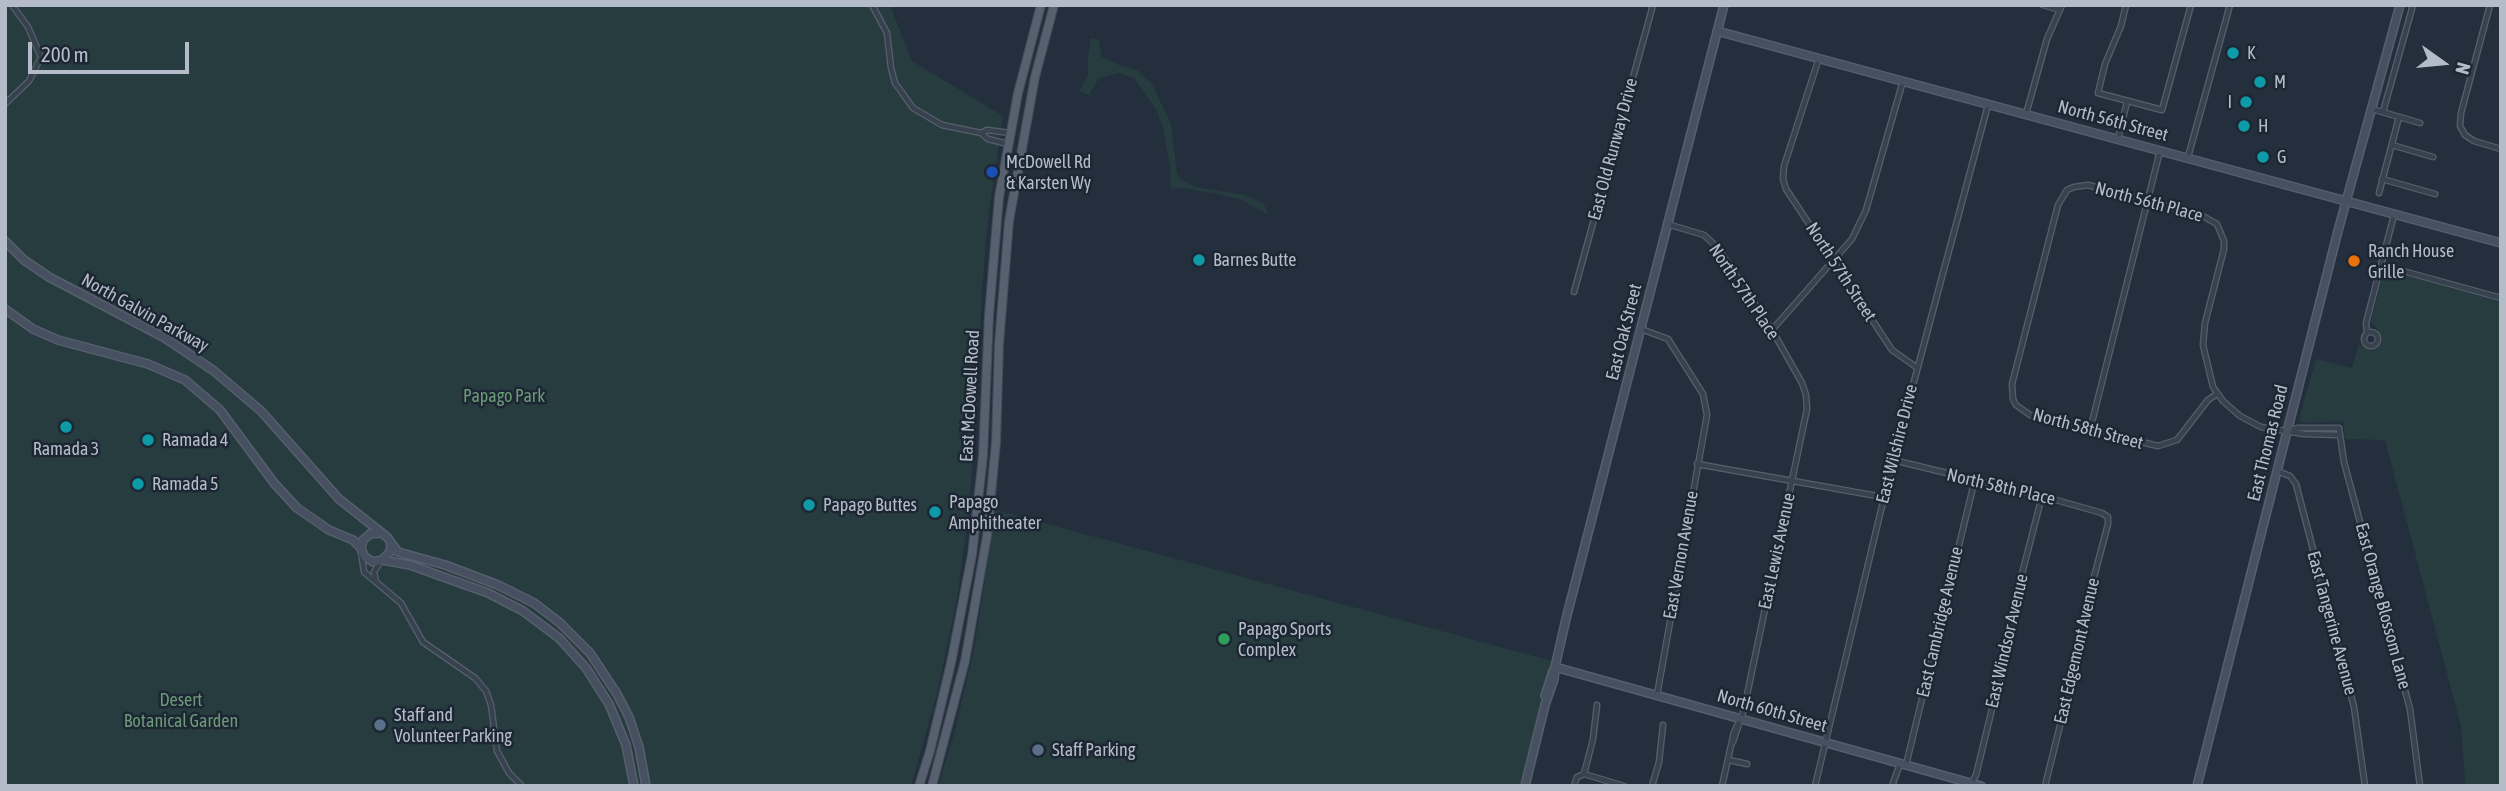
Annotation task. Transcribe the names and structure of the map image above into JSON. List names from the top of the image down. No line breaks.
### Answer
{"streets":{"main road":["North 56th Street","North Galvin Parkway","East Oak Street","East McDowell Road","East Thomas Road","North 60th Street"],"street":["East Old Runway Drive","North 56th Place","North 57th Street","North 57th Place","North 58th Street","East Wilshire Drive","North 58th Place","East Lewis Avenue","East Vernon Avenue","East Orange Blossom Lane","East Cambridge Avenue","East Tangerine Avenue","East Windsor Avenue","East Edgemont Avenue"]},"crossings":[["North 56th Street","North 57th Street"],["North 56th Street","East Oak Street"],["North 56th Street","East Thomas Road"],["North 56th Street","East Wilshire Drive"],["North 56th Place","North 58th Street"],["North 57th Street","East Wilshire Drive"],["North 57th Place","East Oak Street"],["North 57th Place","East Lewis Avenue"],["East Oak Street","East Vernon Avenue"],["East Oak Street","North 60th Street"],["East Thomas Road","East Orange Blossom Lane"],["East Thomas Road","East Tangerine Avenue"],["East Wilshire Drive","North 58th Place"],["East Wilshire Drive","North 60th Street"],["North 58th Place","East Cambridge Avenue"],["North 58th Place","East Windsor Avenue"],["North 58th Place","East Edgemont Avenue"],["East Lewis Avenue","North 60th Street"],["East Vernon Avenue","North 60th Street"],["East Cambridge Avenue","North 60th Street"],["East Windsor Avenue","North 60th Street"]],"parks":["Papago Park","Desert Botanical Garden"],"places":["K","M","I","H","G","McDowell Rd & Karsten Wy","Barnes Butte","Ranch House Grille","Ramada 3","Ramada 4","Ramada 5","Papago Buttes","Papago Amphitheater","Papago Sports Complex","Staff and Volunteer Parking","Staff Parking"],"scale_bar":"200 m","north":"right"}
